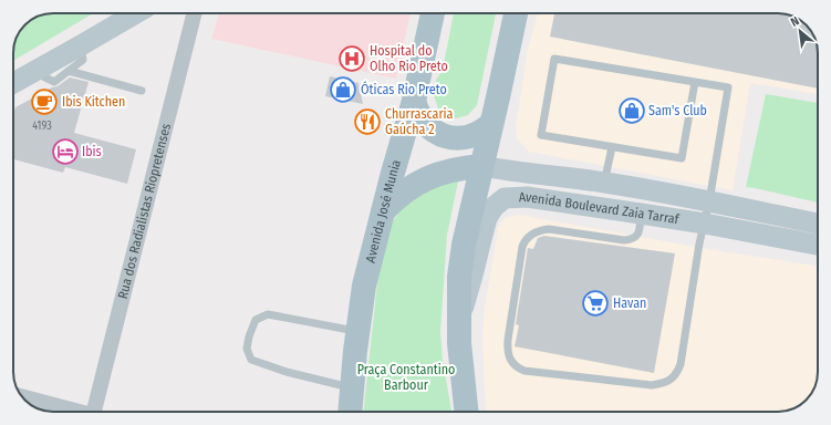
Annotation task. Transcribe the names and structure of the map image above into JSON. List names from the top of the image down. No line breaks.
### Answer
{"streets":{"main road":["Avenida Boulevard Zaia Tarraf","Avenida José Munia"],"street":["Rua dos Radialistas Riopretenses"]},"parks":["Praça Constantino Barbour"],"places":{"hospital":["Hospital do Olho Rio Preto"],"shop":["Óticas Rio Preto","Sam's Club"],"cafe":["Ibis Kitchen"],"restaurant":["Churrascaria Gaúcha 2"],"hotel":["Ibis"],"supermarket":["Havan"]},"house_numbers":["4193"],"north":"top left"}
